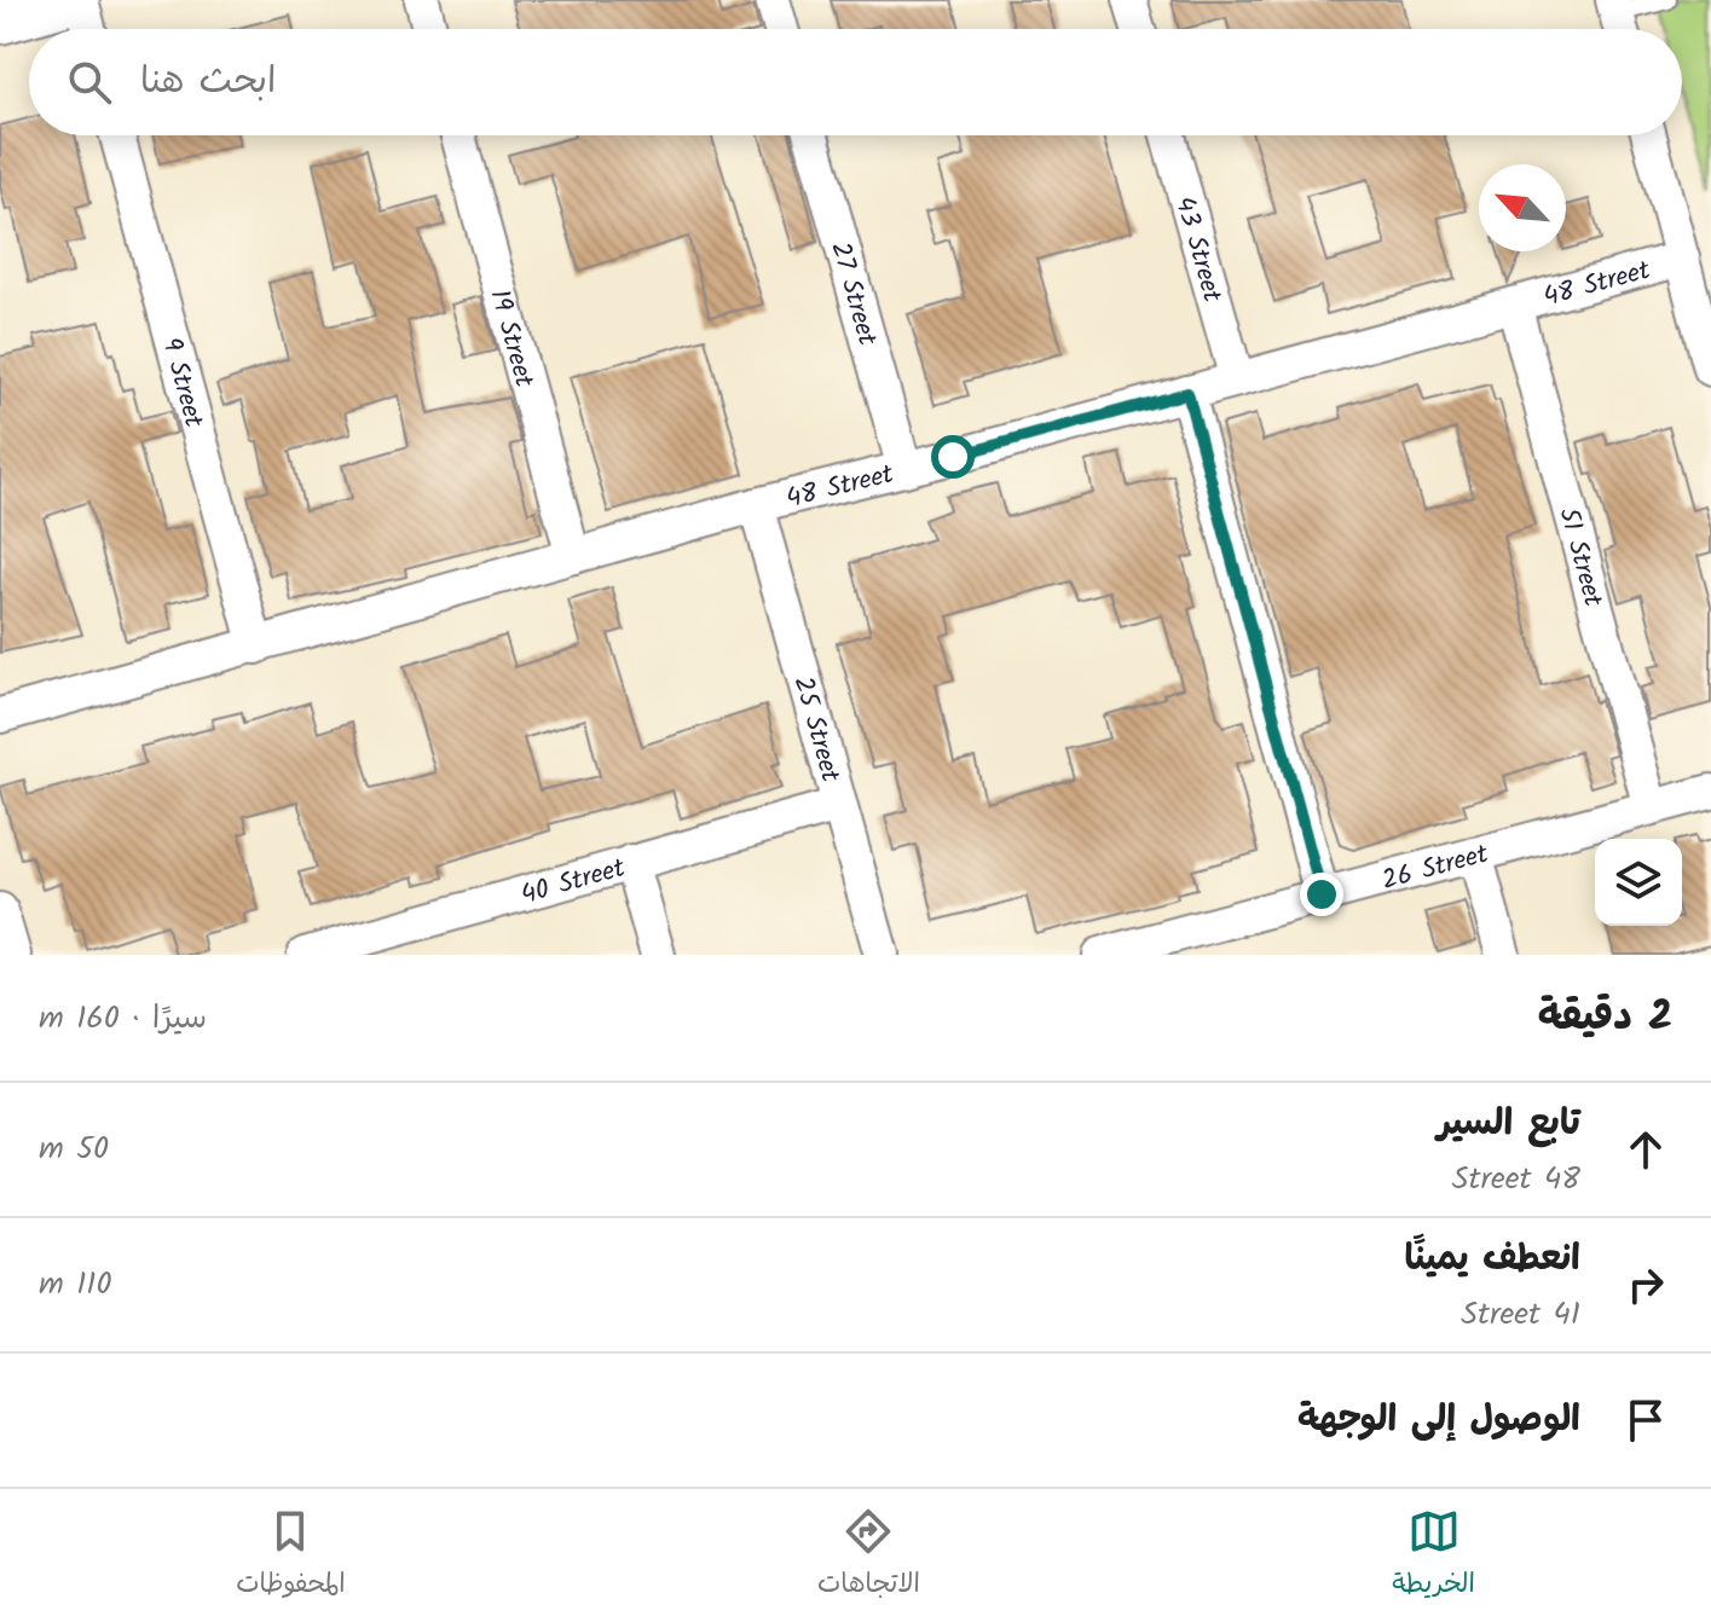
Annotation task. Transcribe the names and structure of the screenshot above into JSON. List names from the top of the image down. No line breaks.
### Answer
{"streets":{"street":["43 Street","48 Street","27 Street","19 Street","9 Street","51 Street","25 Street","26 Street","40 Street"]},"crossings":[["43 Street","48 Street"],["48 Street","27 Street"],["48 Street","19 Street"],["48 Street","9 Street"],["48 Street","51 Street"],["48 Street","25 Street"],["51 Street","26 Street"],["25 Street","40 Street"]],"north":"top left","page":{"search":"ابحث هنا","heading":["2 دقيقة","سيرًا · 160 m"],"list":[["تابع السير","48 Street","50 m"],["انعطف يمينًا","41 Street","110 m"],"الوصول إلى الوجهة"],"nav":["الخريطة","الاتجاهات","المحفوظات"]}}
